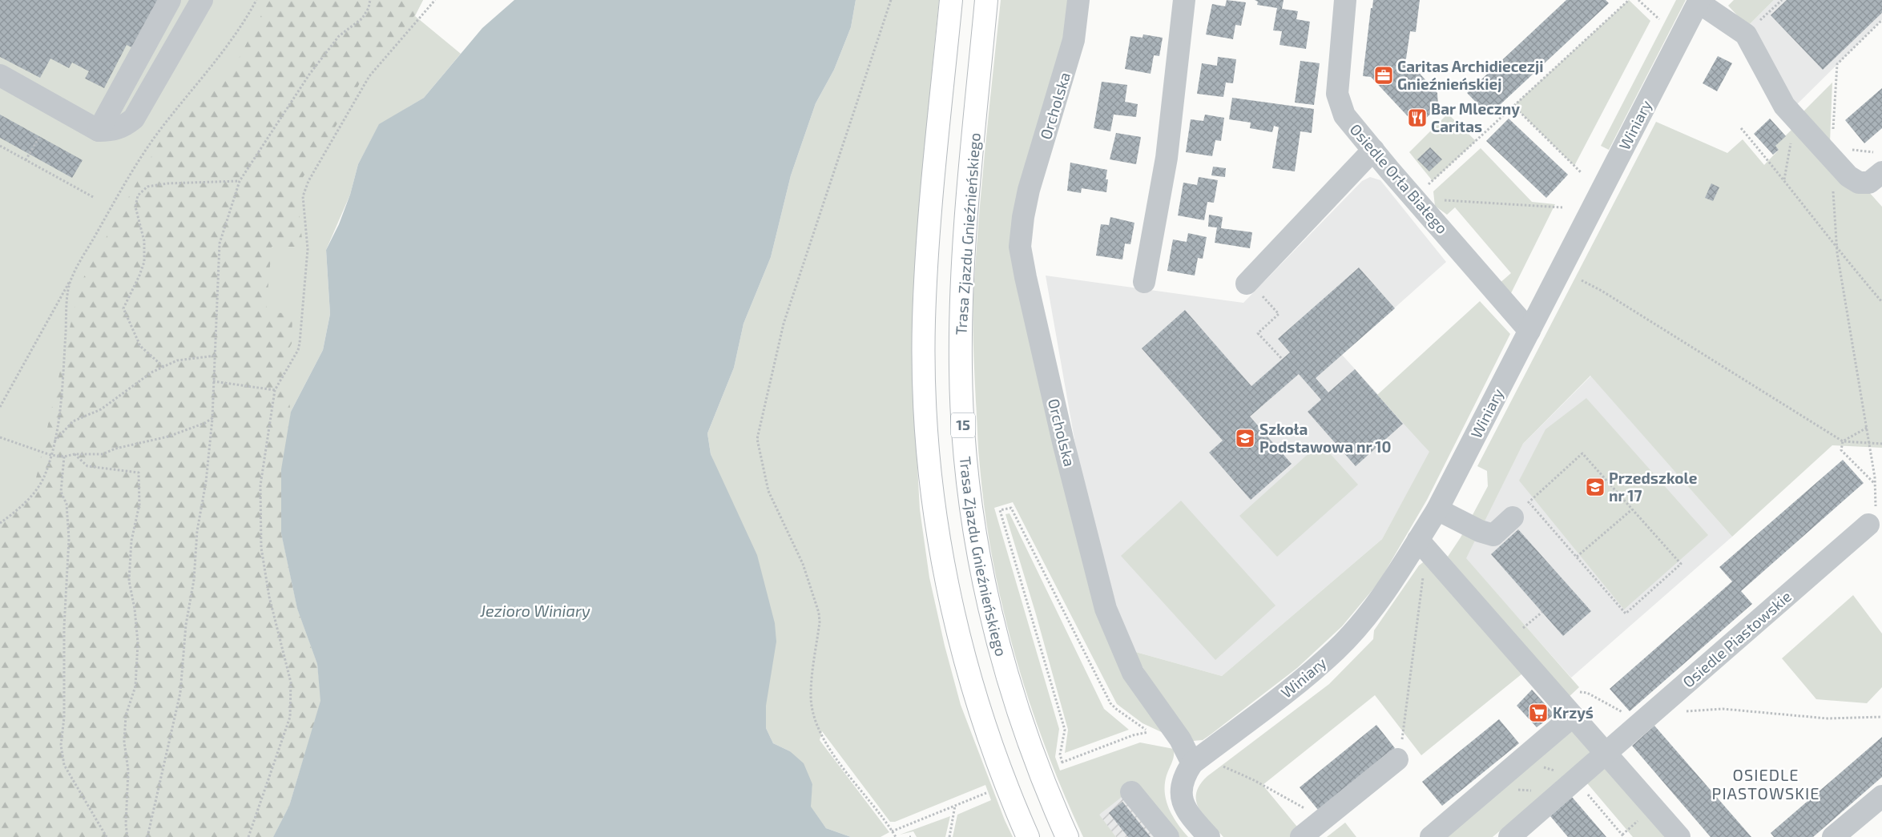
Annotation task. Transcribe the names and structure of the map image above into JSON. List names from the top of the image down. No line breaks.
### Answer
{"streets":{"main road":["Trasa Zjazdu Gnieźnieńskiego","15"],"street":["Orcholska","Winiary","Osiedle Orła Białego","Osiedle Piastowskie"]},"crossings":[["Orcholska","Winiary"],["Winiary","Osiedle Orła Białego"]],"districts":["OSIEDLE PIASTOWSKIE"],"water":["Jezioro Winiary"],"places":{"office":["Caritas Archidiecezji Gnieźnieńskiej"],"restaurant":["Bar Mleczny Caritas"],"school or university":["Szkoła Podstawowa nr 10","Przedszkole nr 17"],"supermarket":["Krzyś"]}}
